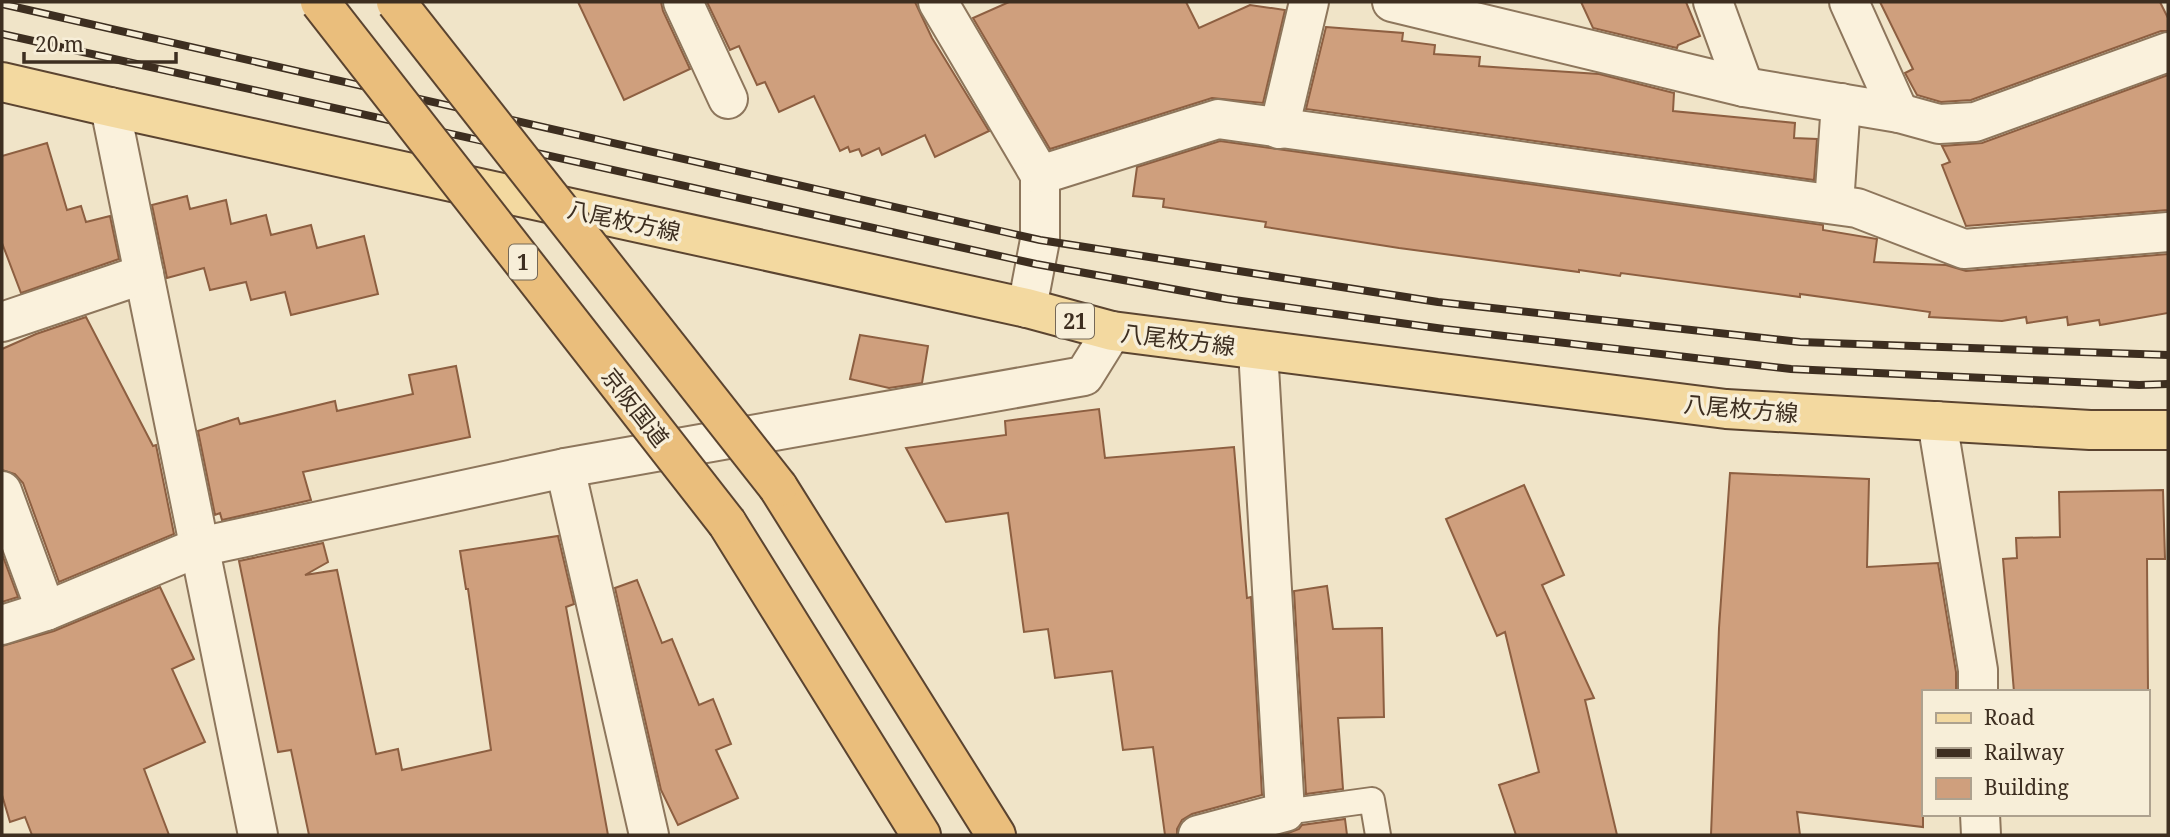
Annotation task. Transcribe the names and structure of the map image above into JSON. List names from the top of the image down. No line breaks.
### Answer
{"streets":{"highway":["1","京阪国道"],"main road":["八尾枚方線","21"]},"legend":["Road","Railway","Building"],"scale_bar":"20 m"}
